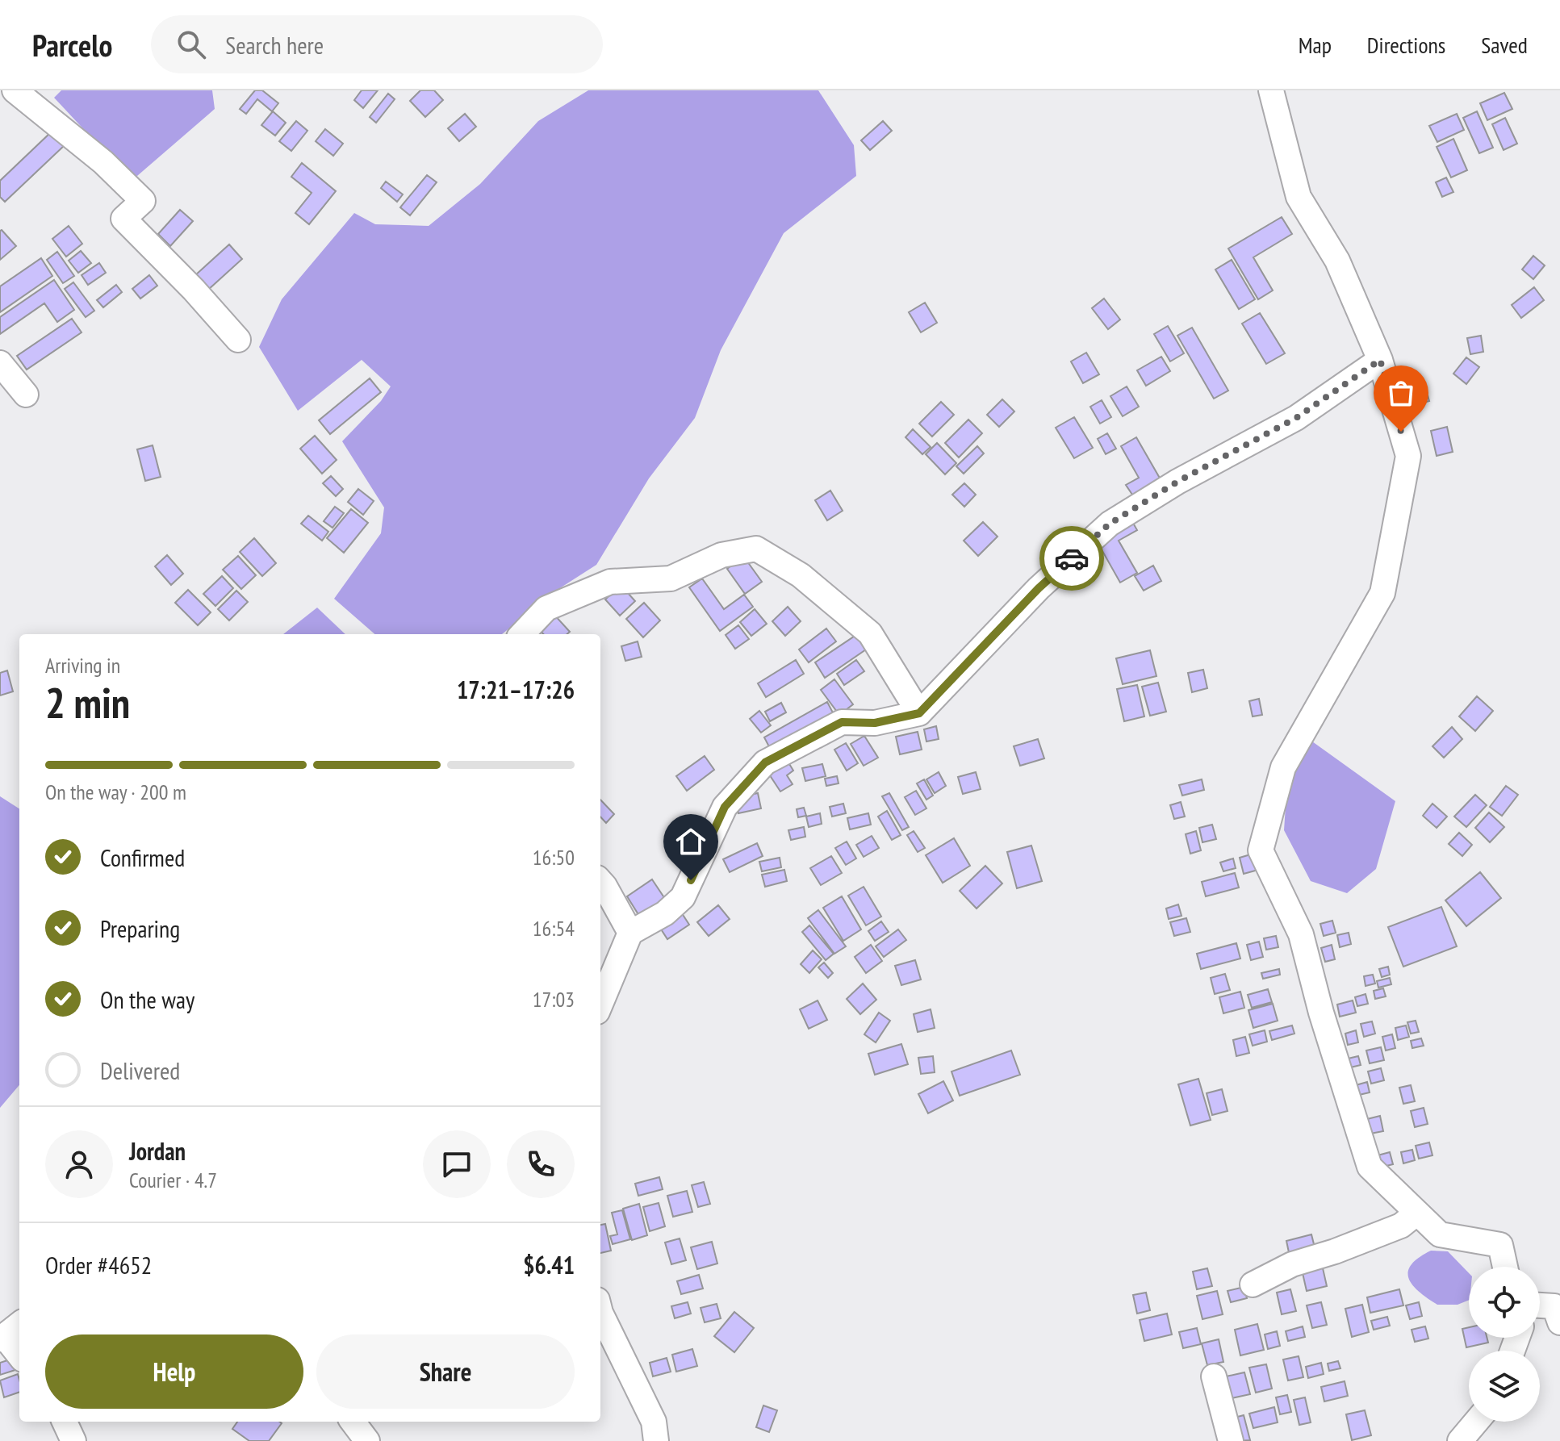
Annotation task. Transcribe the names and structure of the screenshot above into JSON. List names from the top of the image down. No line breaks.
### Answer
{"page":{"header":"Parcelo","search":"Search here","nav":["Map","Directions","Saved"],"heading":["2 min","Arriving in","17:21–17:26"],"panel":["Jordan","Courier · 4.7","Order #4652","$6.41"],"bar":"On the way · 200 m","list":[["Confirmed","16:50"],["Preparing","16:54"],["On the way","17:03"],"Delivered"],"buttons":["Help","Share"]}}
